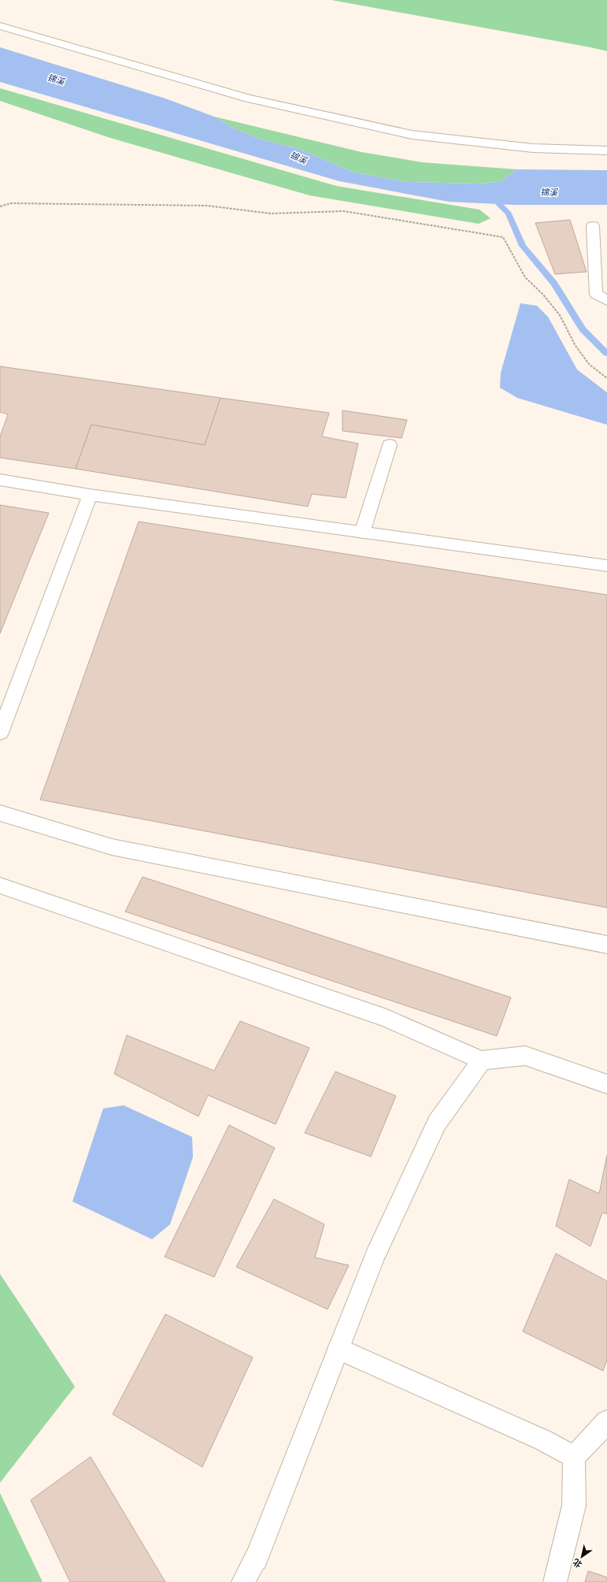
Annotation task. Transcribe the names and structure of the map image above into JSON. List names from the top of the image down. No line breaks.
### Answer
{"water":["锦溪"],"north":"bottom left"}
